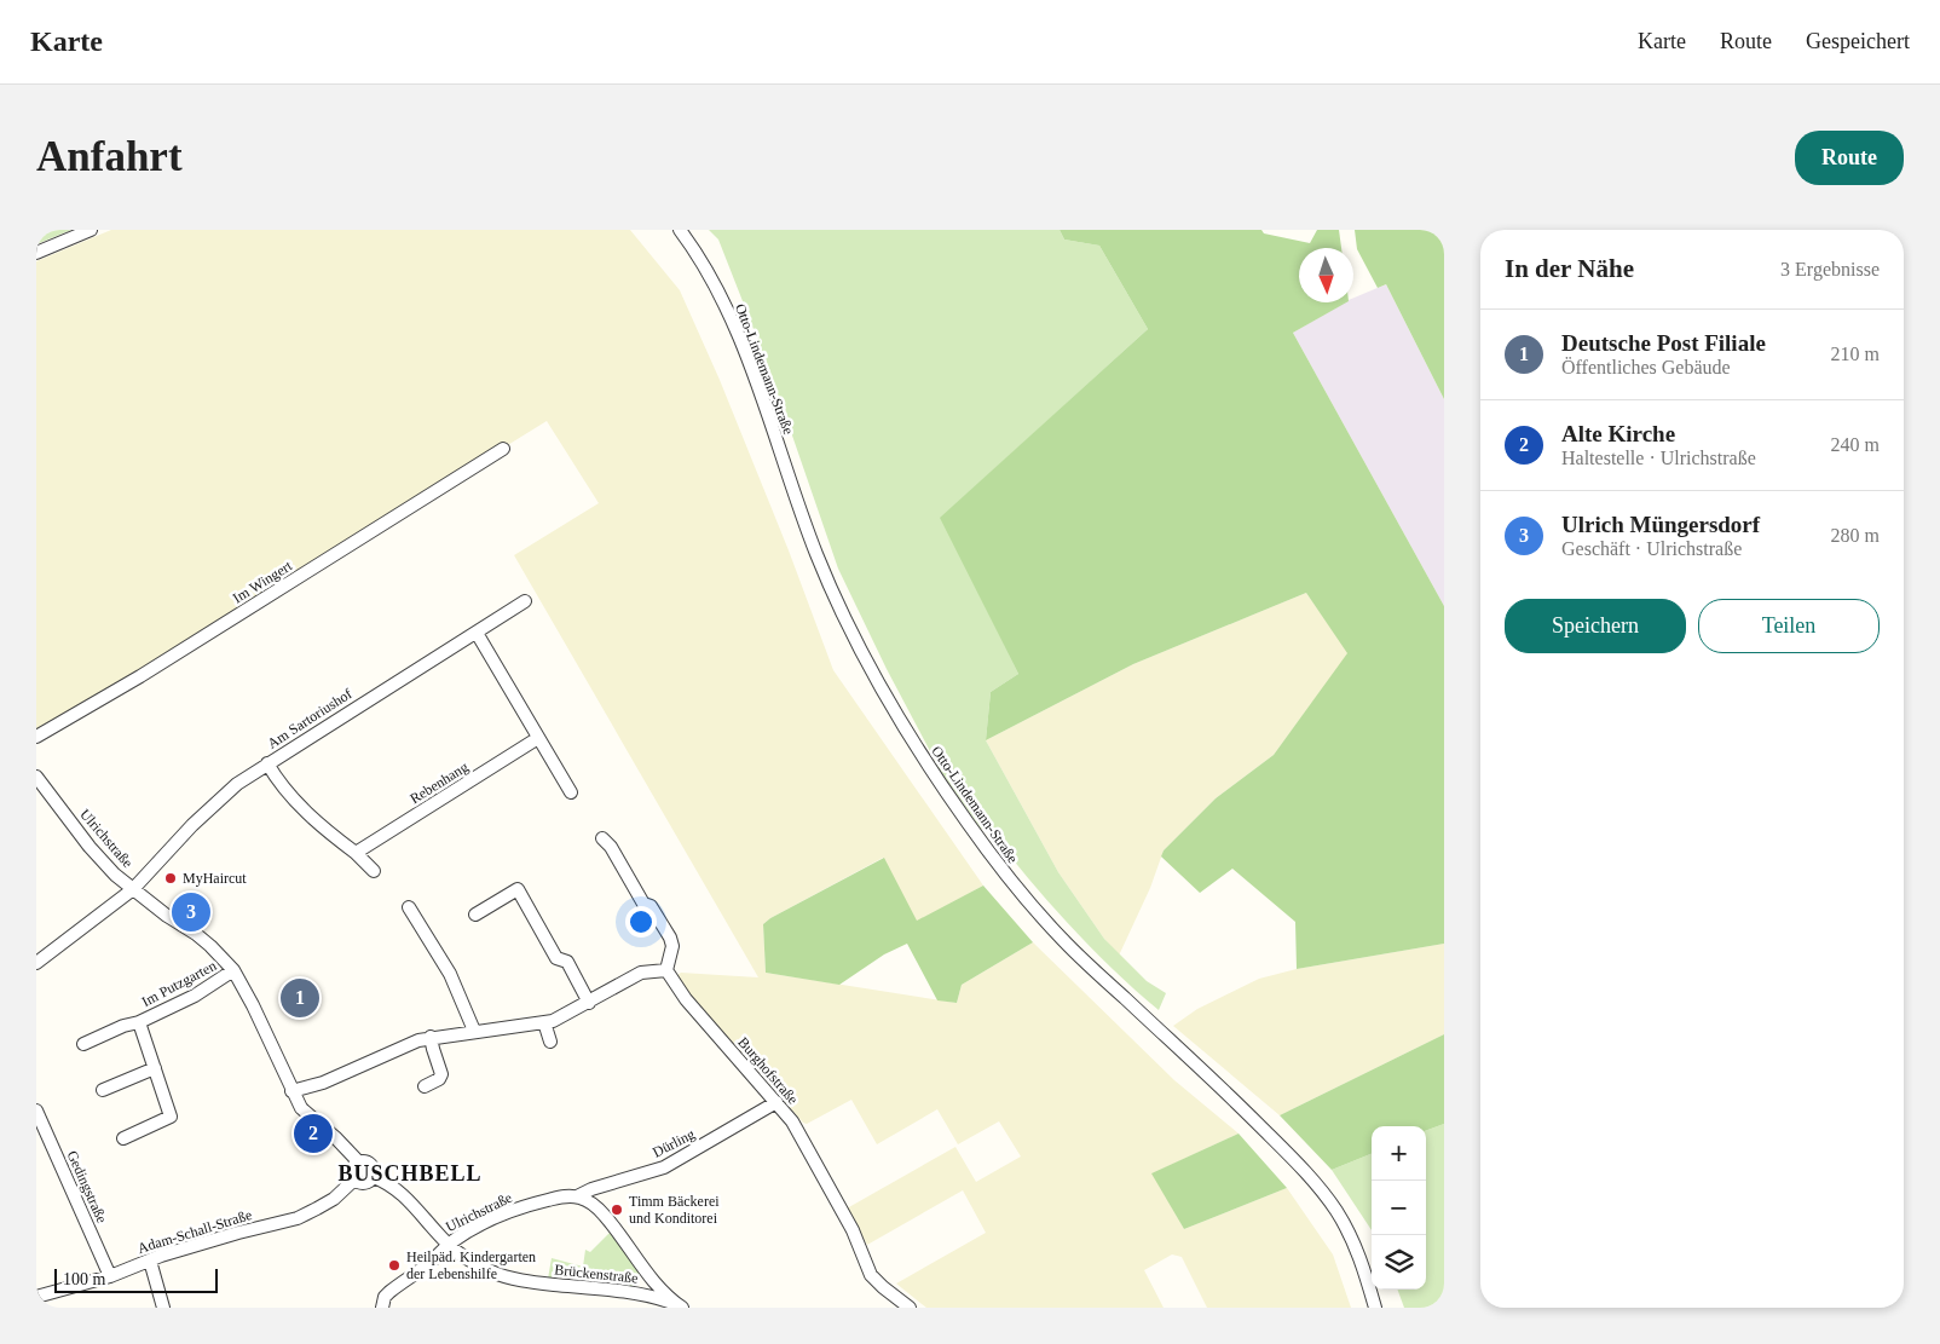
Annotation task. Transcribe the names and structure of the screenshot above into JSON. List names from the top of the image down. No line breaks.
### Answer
{"streets":{"street":["Otto-Lindemann-Straße","Im Wingert","Am Sartoriushof","Rebenhang","Ulrichstraße","Im Putzgarten","Burghofstraße","Dürling","Gedingstraße","Adam-Schall-Straße","Brückenstraße"]},"crossings":[["Am Sartoriushof","Ulrichstraße"],["Ulrichstraße","Im Putzgarten"],["Ulrichstraße","Dürling"],["Ulrichstraße","Adam-Schall-Straße"],["Ulrichstraße","Brückenstraße"],["Burghofstraße","Dürling"],["Gedingstraße","Adam-Schall-Straße"]],"districts":["BUSCHBELL"],"places":["MyHaircut","Timm Bäckerei und Konditorei","Heilpäd. Kindergarten der Lebenshilfe"],"scale_bar":"100 m","north":"bottom","page":{"header":"Karte","nav":["Karte","Route","Gespeichert"],"buttons":["Route",["Speichern","Teilen"]],"title":"Anfahrt","heading":["In der Nähe","3 Ergebnisse"],"list":[{"mark":"1","name":"Deutsche Post Filiale","note":"Öffentliches Gebäude","value":"210 m"},{"mark":"2","name":"Alte Kirche","note":"Haltestelle · Ulrichstraße","value":"240 m"},{"mark":"3","name":"Ulrich Müngersdorf","note":"Geschäft · Ulrichstraße","value":"280 m"}],"pins":["3","1","2"],"map_buttons":["+","−"],"scale":"100 m"}}
